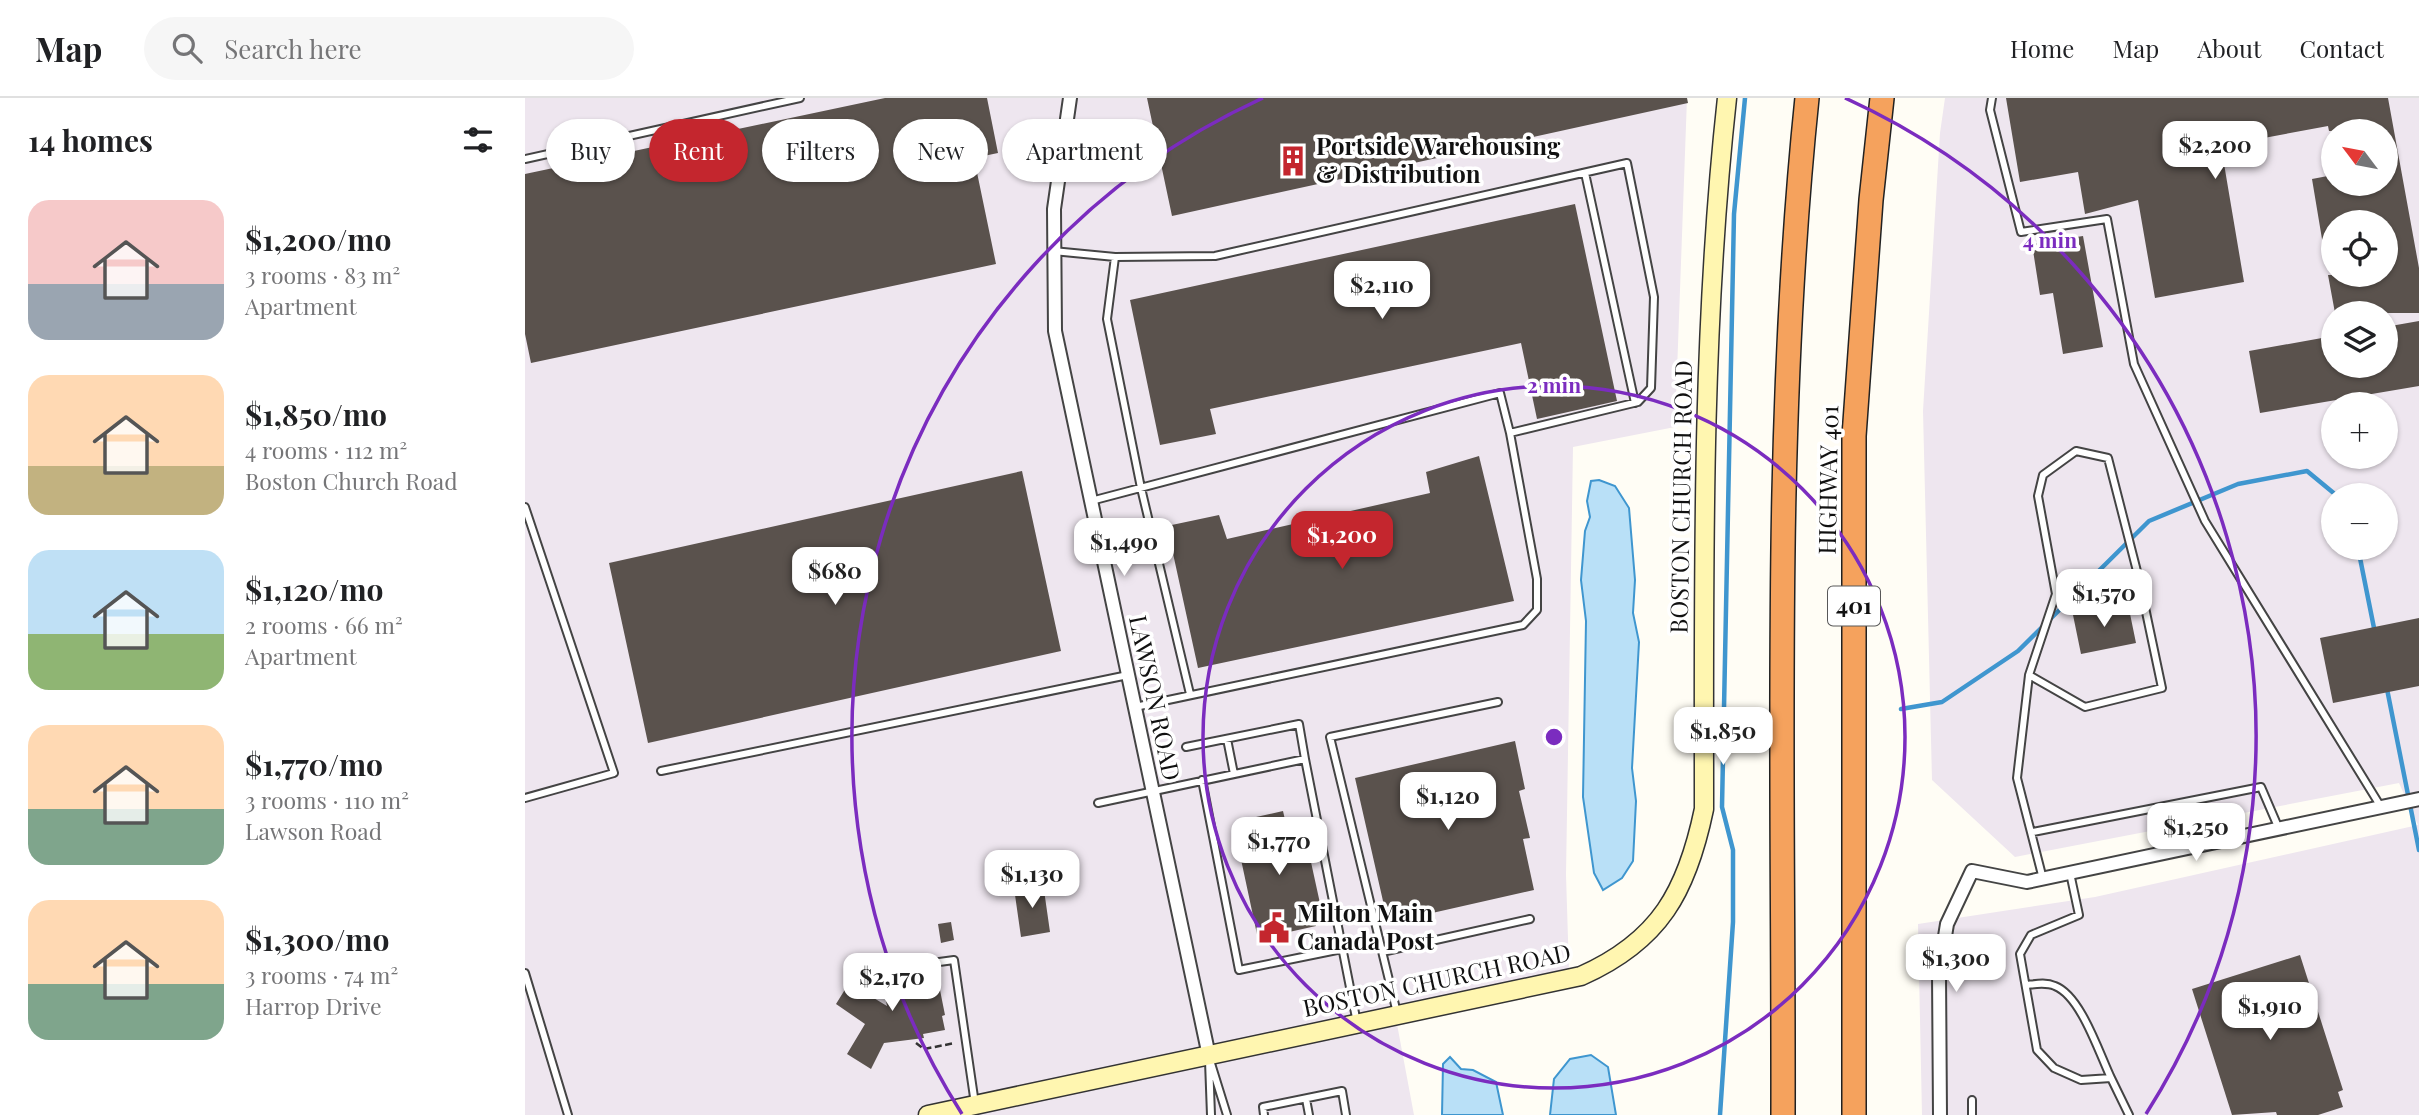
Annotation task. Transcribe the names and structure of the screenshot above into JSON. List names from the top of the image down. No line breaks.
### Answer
{"streets":{"highway":["HIGHWAY 401","401"],"street":["BOSTON CHURCH ROAD","LAWSON ROAD"]},"crossings":[["BOSTON CHURCH ROAD","LAWSON ROAD"]],"places":{"building":["Portside Warehousing & Distribution"],"public building":["Milton Main Canada Post"]},"north":"top left","page":{"header":"Map","search":"Search here","nav":["Home","Map","About","Contact"],"heading":"14 homes","map_buttons":["+","−"],"chip":["Buy","Rent","Filters","New","Apartment"],"price":["$2,200","$2,110","$1,200","$1,490","$680","$1,570","$1,850","$1,120","$1,250","$1,770","$1,130","$1,300","$2,170","$1,910"],"list":[{"name":"$1,200/mo","note":"3 rooms · 83 m² · Apartment"},{"name":"$1,850/mo","note":"4 rooms · 112 m² · Boston Church Road"},{"name":"$1,120/mo","note":"2 rooms · 66 m² · Apartment"},{"name":"$1,770/mo","note":"3 rooms · 110 m² · Lawson Road"},{"name":"$1,300/mo","note":"3 rooms · 74 m² · Harrop Drive"}]},"rings":["4 min","2 min"]}
